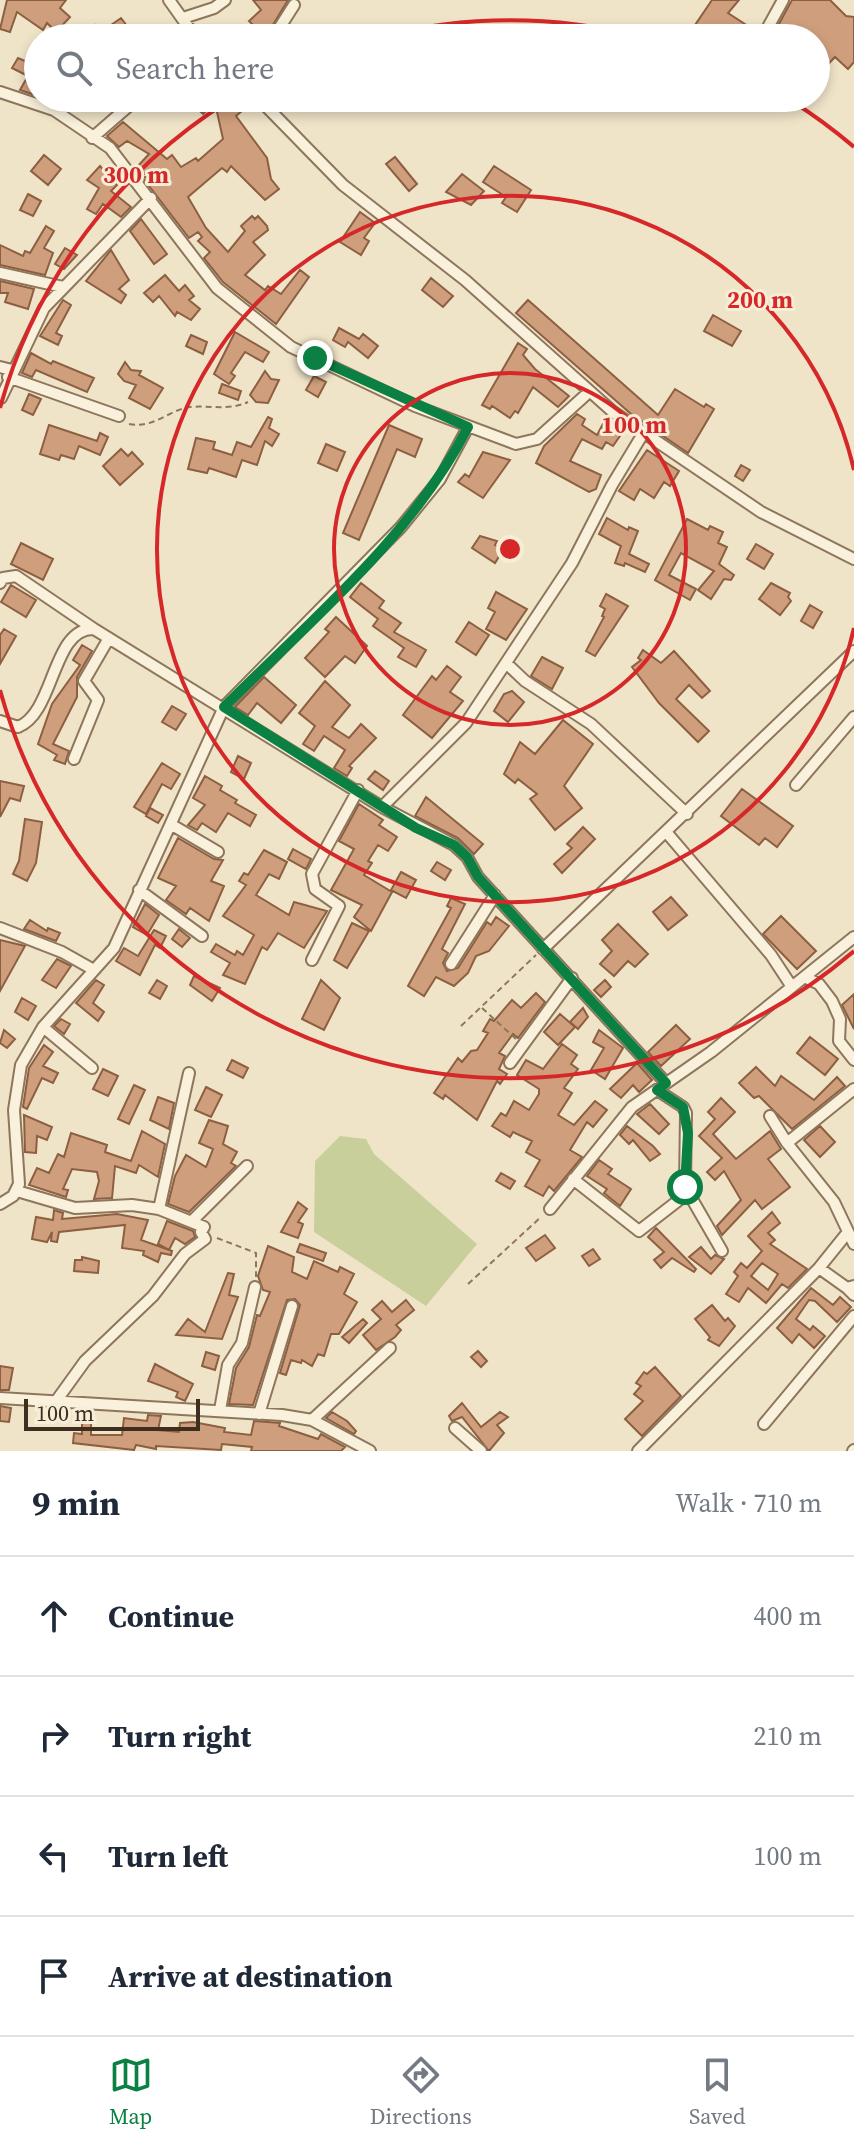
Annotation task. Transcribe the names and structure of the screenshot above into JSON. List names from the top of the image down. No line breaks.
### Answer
{"scale_bar":"100 m","page":{"search":"Search here","scale":"100 m","heading":["9 min","Walk · 710 m"],"list":[["Continue","400 m"],["Turn right","210 m"],["Turn left","100 m"],"Arrive at destination"],"nav":["Map","Directions","Saved"]},"rings":["300 m","200 m","100 m"]}
